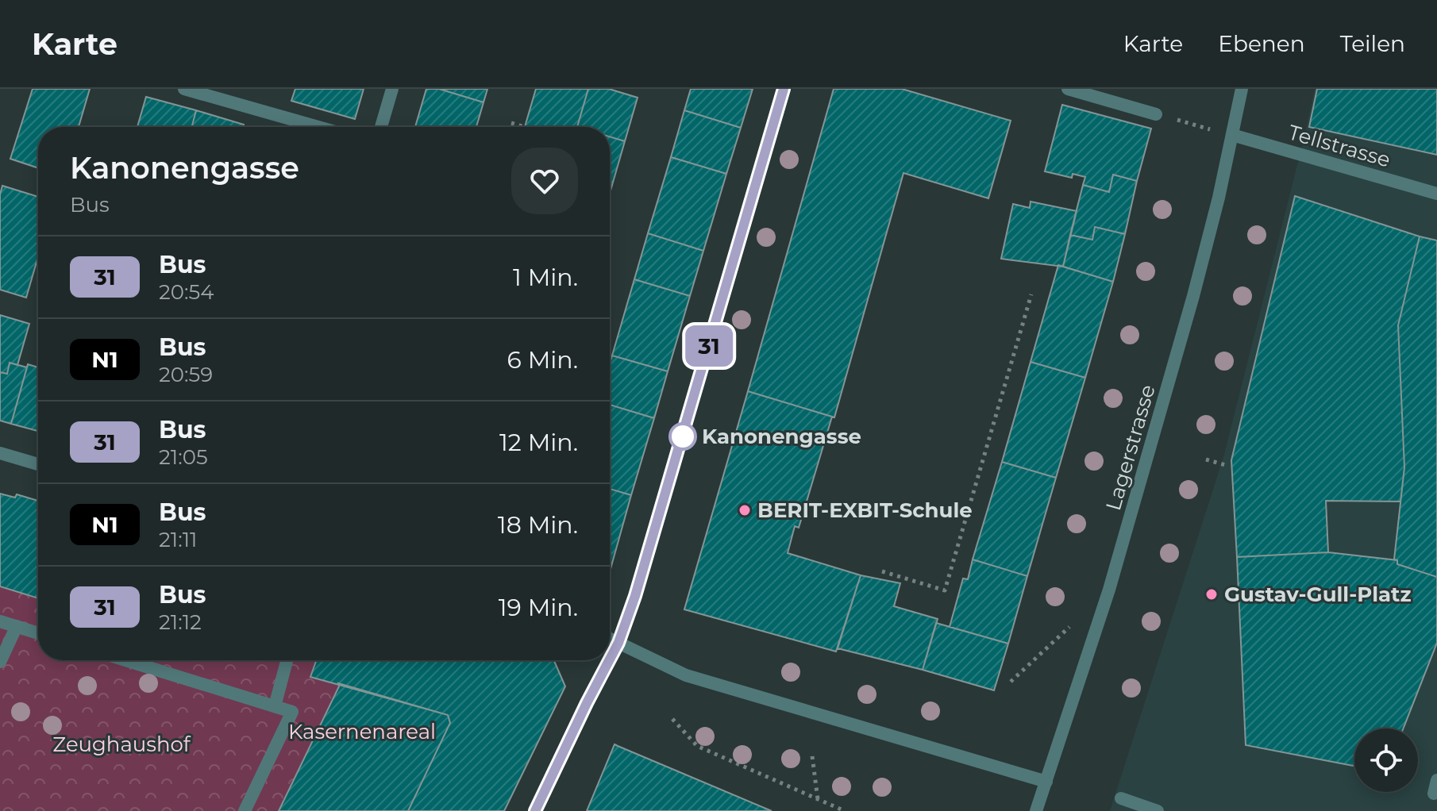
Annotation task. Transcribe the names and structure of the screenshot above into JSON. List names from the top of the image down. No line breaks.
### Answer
{"streets":{"street":["Tellstrasse","Lagerstrasse"]},"crossings":[["Tellstrasse","Lagerstrasse"]],"parks":["Kasernenareal","Zeughaushof"],"places":["Kanonengasse","BERIT-EXBIT-Schule","Gustav-Gull-Platz"],"lines":["bus line 31"],"page":{"header":"Karte","nav":["Karte","Ebenen","Teilen"],"on_map":"31","heading":["Kanonengasse","Bus"],"list":[{"mark":"31","name":"Bus","note":"20:54","value":"1 Min."},{"mark":"N1","name":"Bus","note":"20:59","value":"6 Min."},{"mark":"31","name":"Bus","note":"21:05","value":"12 Min."},{"mark":"N1","name":"Bus","note":"21:11","value":"18 Min."},{"mark":"31","name":"Bus","note":"21:12","value":"19 Min."}]}}
